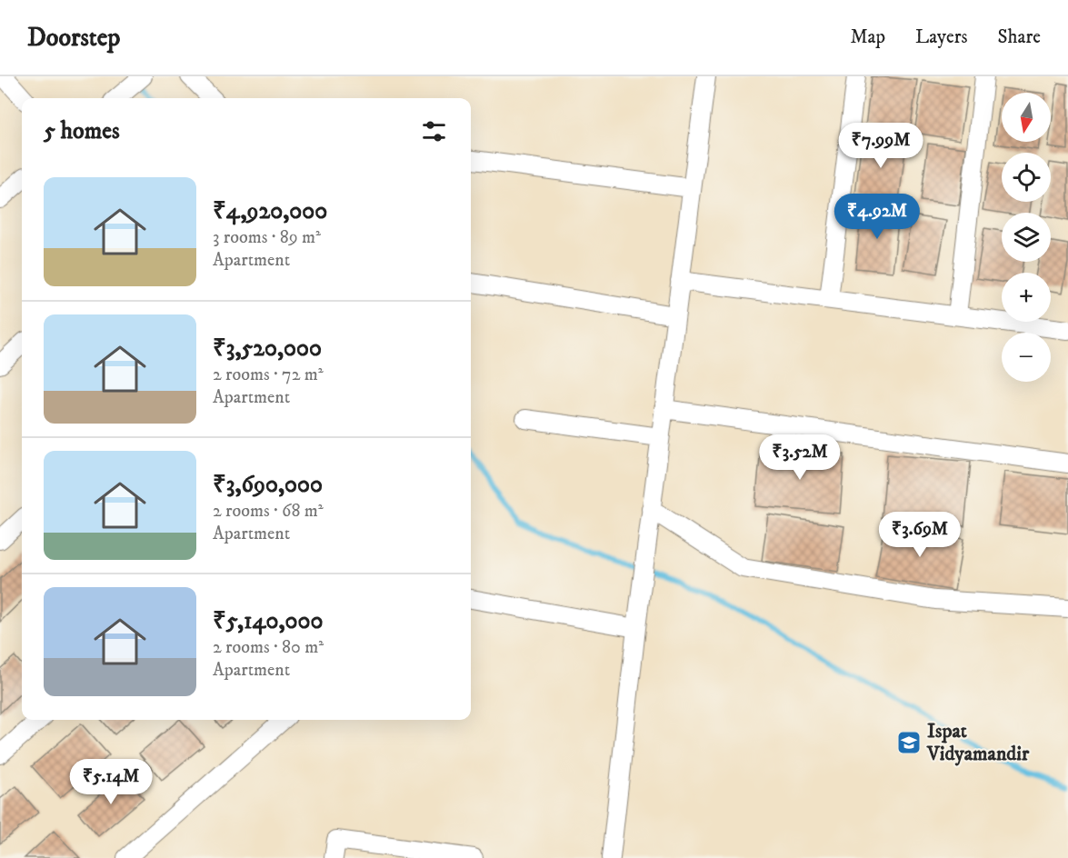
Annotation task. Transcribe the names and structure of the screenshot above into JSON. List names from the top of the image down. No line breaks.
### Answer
{"places":{"school or university":["Ispat Vidyamandir"]},"north":"bottom","page":{"header":"Doorstep","nav":["Map","Layers","Share"],"map_buttons":["+","−"],"heading":"5 homes","price":["₹7.99M","₹4.92M","₹3.52M","₹3.69M","₹5.14M"],"list":[{"name":"₹4,920,000","note":"3 rooms · 89 m² · Apartment"},{"name":"₹3,520,000","note":"2 rooms · 72 m² · Apartment"},{"name":"₹3,690,000","note":"2 rooms · 68 m² · Apartment"},{"name":"₹5,140,000","note":"2 rooms · 80 m² · Apartment"}]}}
